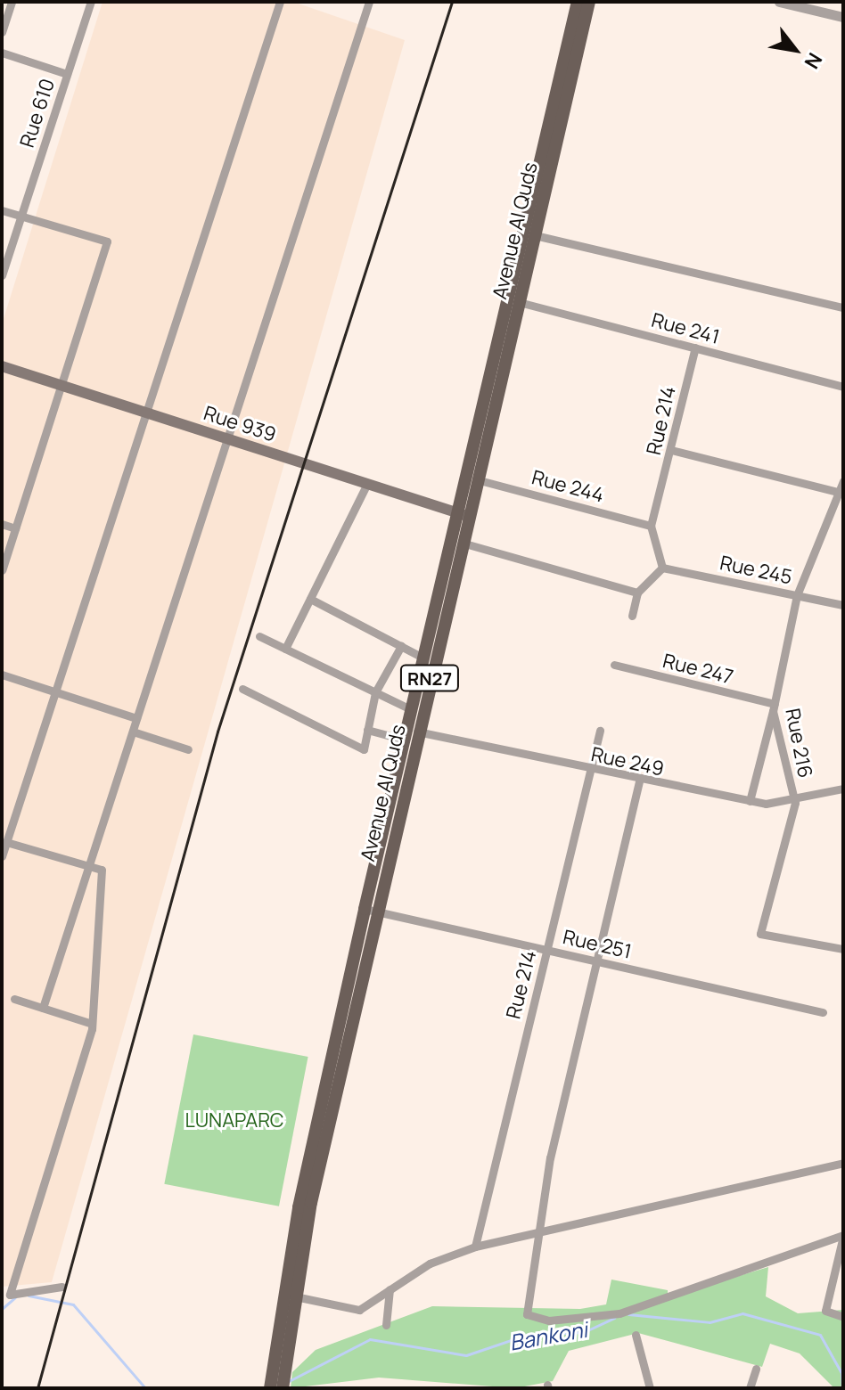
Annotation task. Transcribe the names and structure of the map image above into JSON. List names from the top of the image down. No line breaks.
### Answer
{"streets":{"main road":["Avenue Al Quds","Rue 939","RN27"],"street":["Rue 610","Rue 241","Rue 214","Rue 244","Rue 245","Rue 247","Rue 216","Rue 249","Rue 251"]},"crossings":[["Avenue Al Quds","Rue 241"],["Avenue Al Quds","Rue 939"],["Avenue Al Quds","Rue 244"],["Avenue Al Quds","Rue 249"],["Avenue Al Quds","Rue 251"],["Rue 241","Rue 214"],["Rue 214","Rue 244"],["Rue 214","Rue 249"],["Rue 214","Rue 251"],["Rue 245","Rue 216"],["Rue 247","Rue 216"],["Rue 216","Rue 249"]],"water":["Bankoni"],"parks":["LUNAPARC"],"north":"bottom right"}
